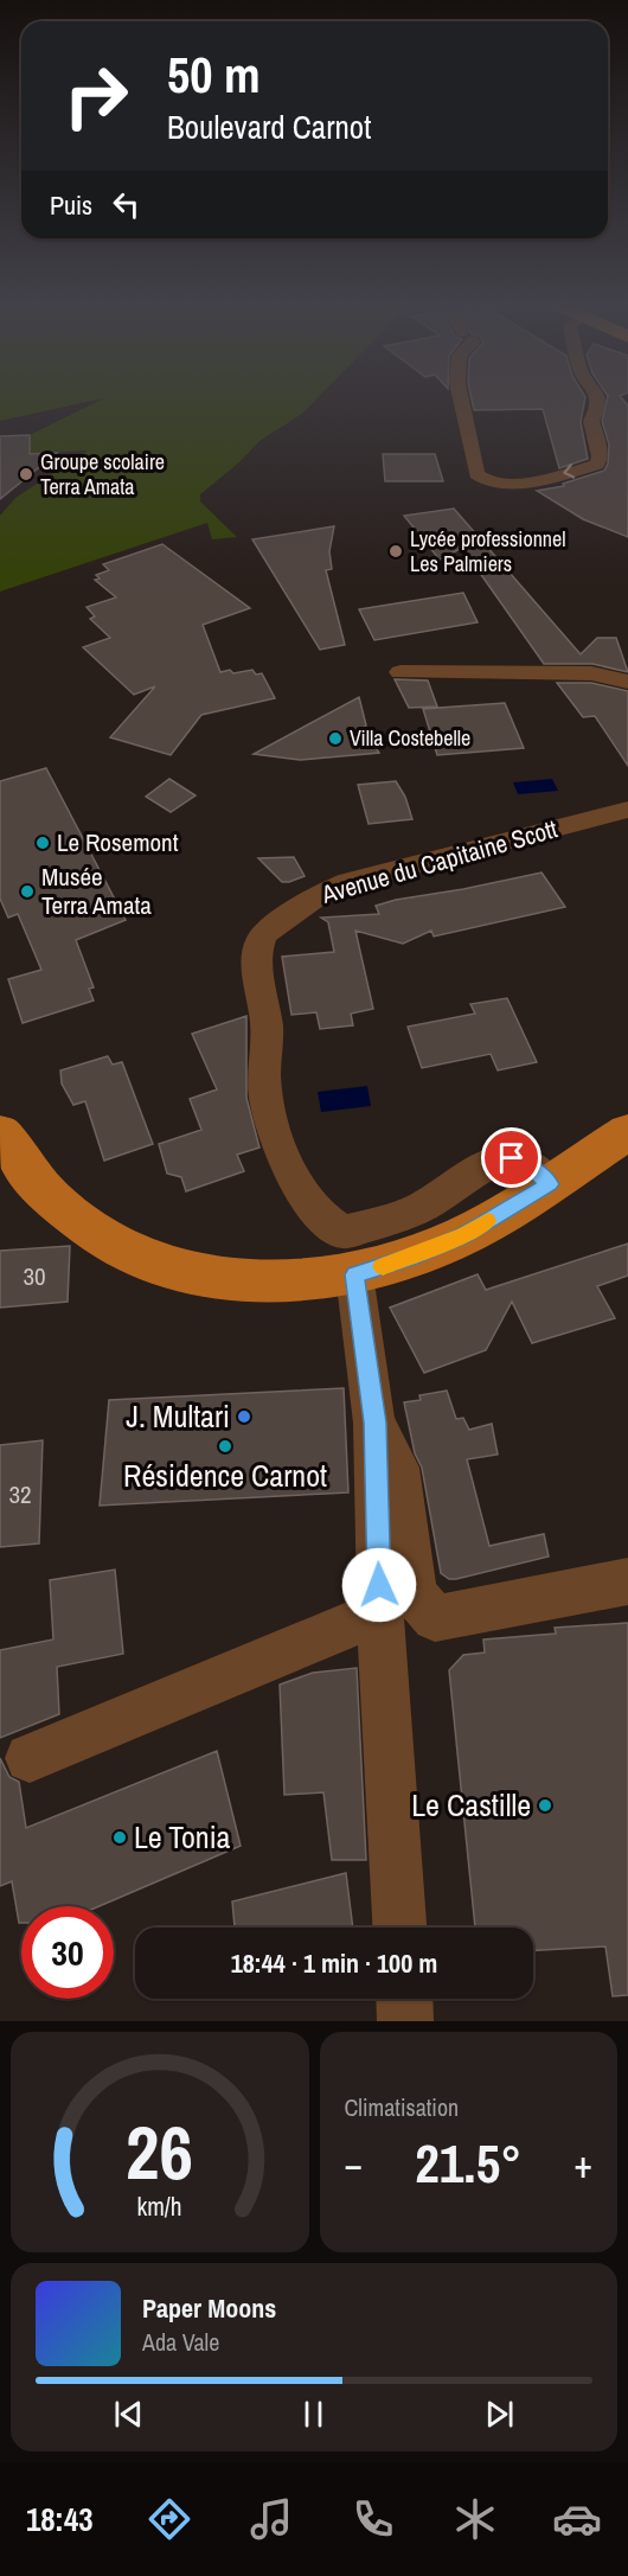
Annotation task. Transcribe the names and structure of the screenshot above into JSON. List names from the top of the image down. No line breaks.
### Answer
{"streets":{"street":["Avenue du Capitaine Scott"]},"places":["Groupe scolaire Terra Amata","Lycée professionnel Les Palmiers","Villa Costebelle","Le Rosemont","Musée Terra Amata","J. Multari","Résidence Carnot","Le Castille","Le Tonia"],"house_numbers":["30","32"],"page":{"turn":["50 m","Boulevard Carnot"],"then":"Puis","limit":"30","trip":"18:44 · 1 min · 100 m","tile":"Climatisation","heat":["−","21.5°","+"],"song":["Paper Moons","Ada Vale"],"tabs":"18:43","gauge":["26","km/h"]}}
